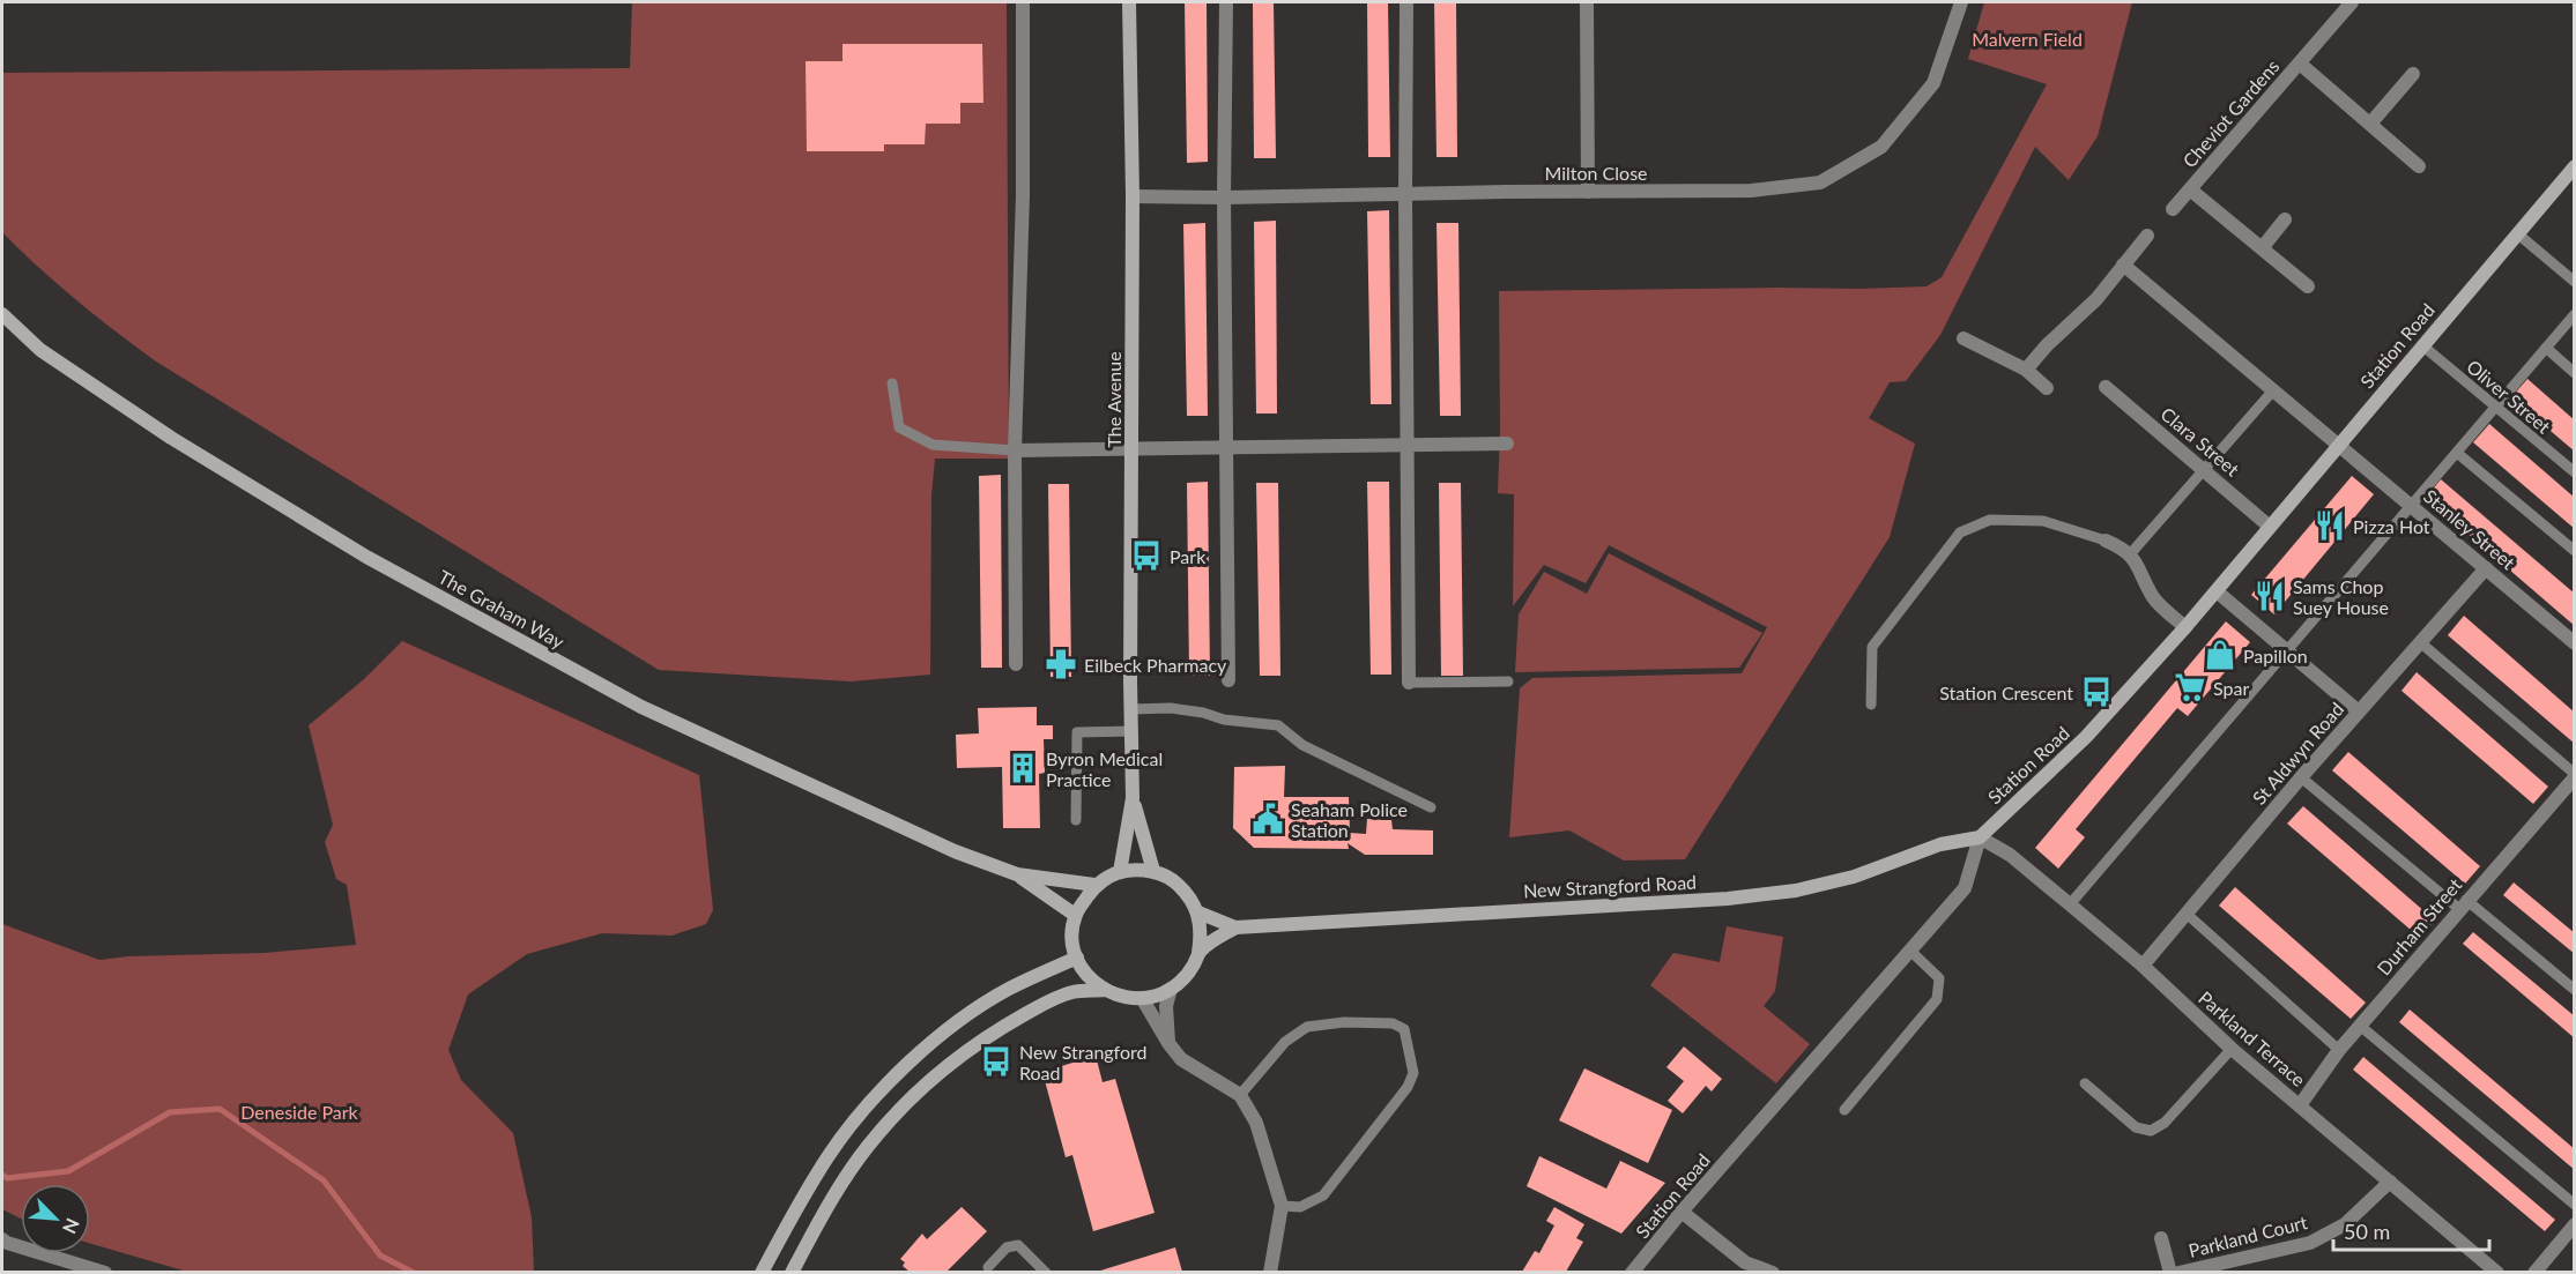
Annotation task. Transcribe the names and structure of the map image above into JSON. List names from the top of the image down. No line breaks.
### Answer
{"streets":{"main road":["Station Road","The Avenue","The Graham Way","New Strangford Road"],"street":["Cheviot Gardens","Milton Close","Clara Street","Stanley Street","St Aldwyn Road","Durham Street","Parkland Terrace","Parkland Court"],"lane":["Oliver Street"]},"crossings":[["Milton Close","The Avenue"],["Station Road","Oliver Street"],["Station Road","Clara Street"],["Station Road","Stanley Street"],["Station Road","New Strangford Road"],["Station Road","Parkland Terrace"],["The Avenue","The Graham Way"],["The Avenue","New Strangford Road"],["Stanley Street","St Aldwyn Road"],["The Graham Way","New Strangford Road"],["St Aldwyn Road","Parkland Terrace"],["New Strangford Road","Parkland Terrace"],["Durham Street","Parkland Terrace"],["Parkland Terrace","Parkland Court"]],"parks":["Malvern Field","Deneside Park"],"places":{"restaurant":["Pizza Hot","Sams Chop Suey House"],"bus stop":["Park","Station Crescent","New Strangford Road"],"shop":["Papillon"],"pharmacy":["Eilbeck Pharmacy"],"supermarket":["Spar"],"building":["Byron Medical Practice"],"public building":["Seaham Police Station"]},"scale_bar":"50 m","north":"bottom right"}
